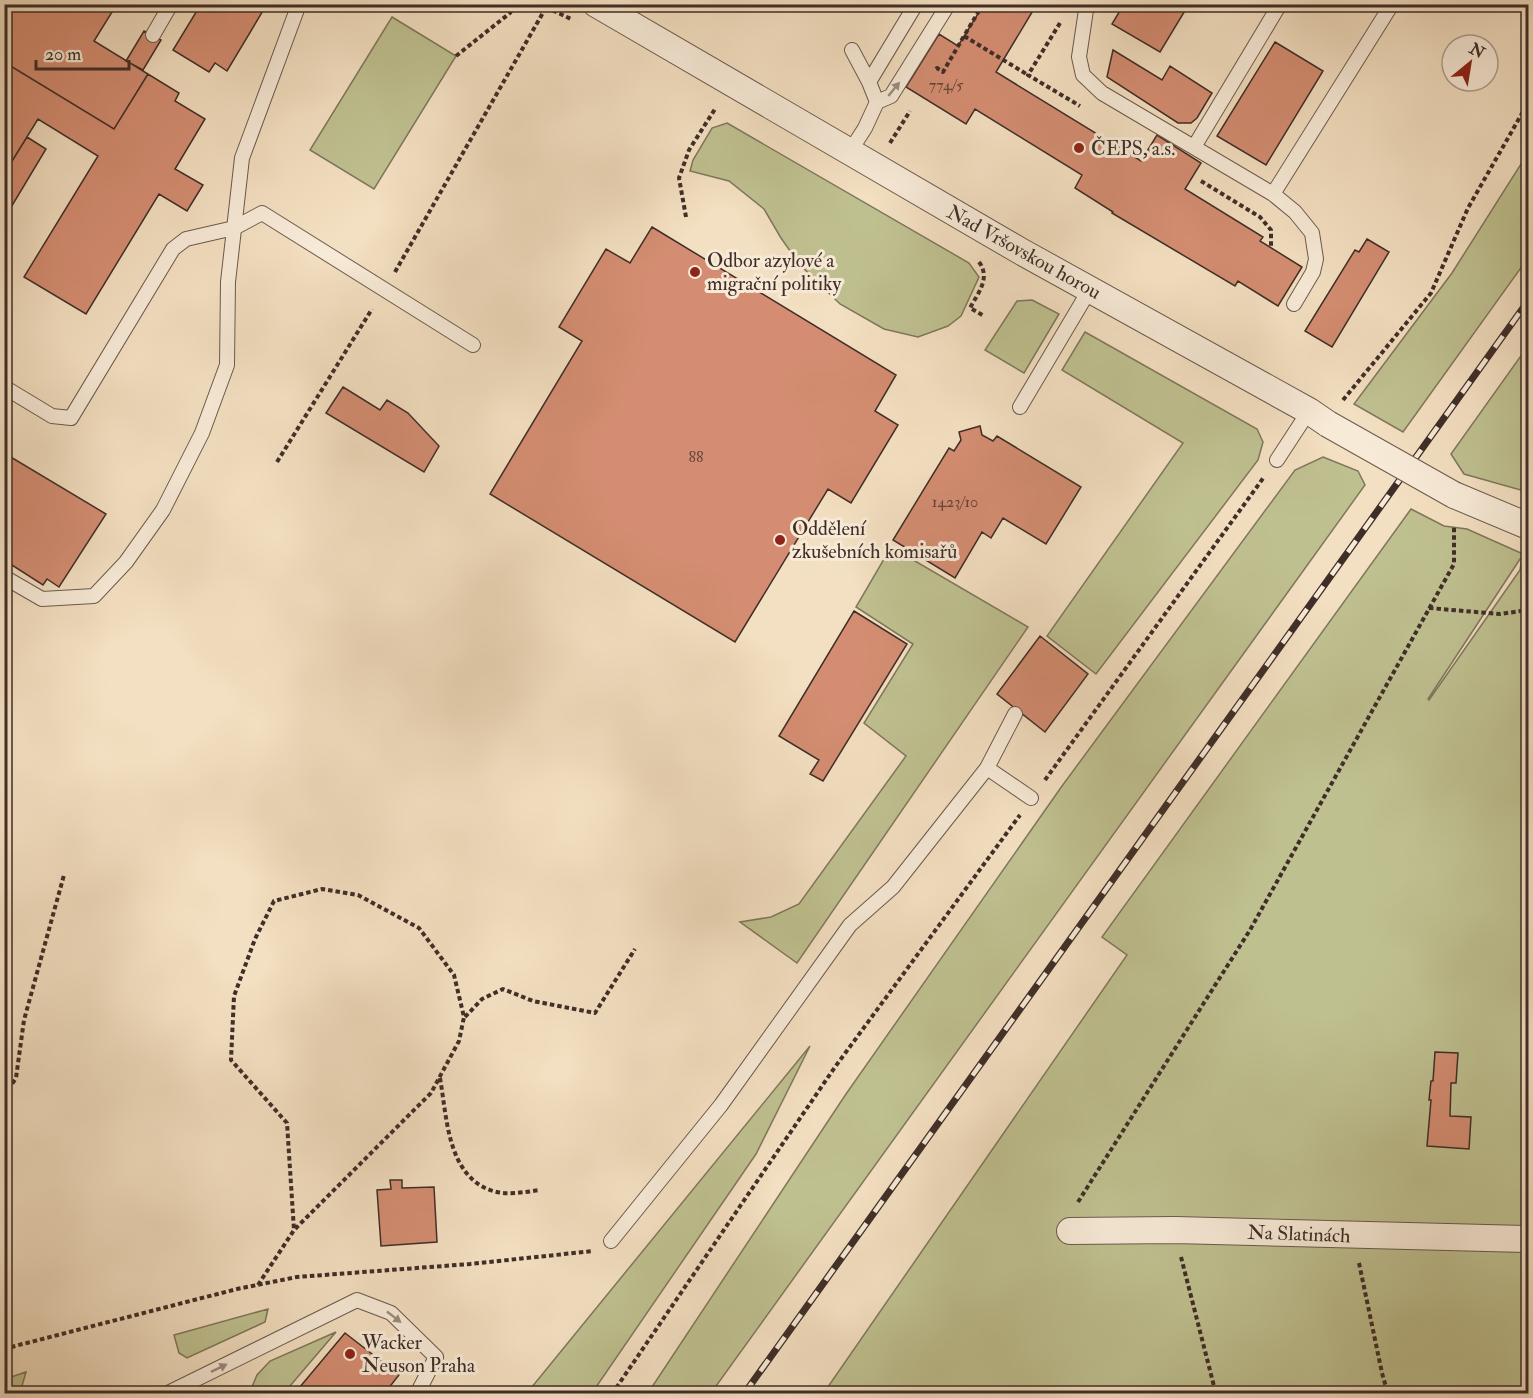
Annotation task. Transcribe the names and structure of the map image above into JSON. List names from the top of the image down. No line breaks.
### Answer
{"streets":{"street":["Nad Vršovskou horou","Na Slatinách"]},"places":["ČEPS, a.s.","Odbor azylové a migrační politiky","Oddělení zkušebních komisařů","Wacker Neuson Praha"],"house_numbers":["774/5","88","1423/10"],"scale_bar":"20 m","north":"top right"}
